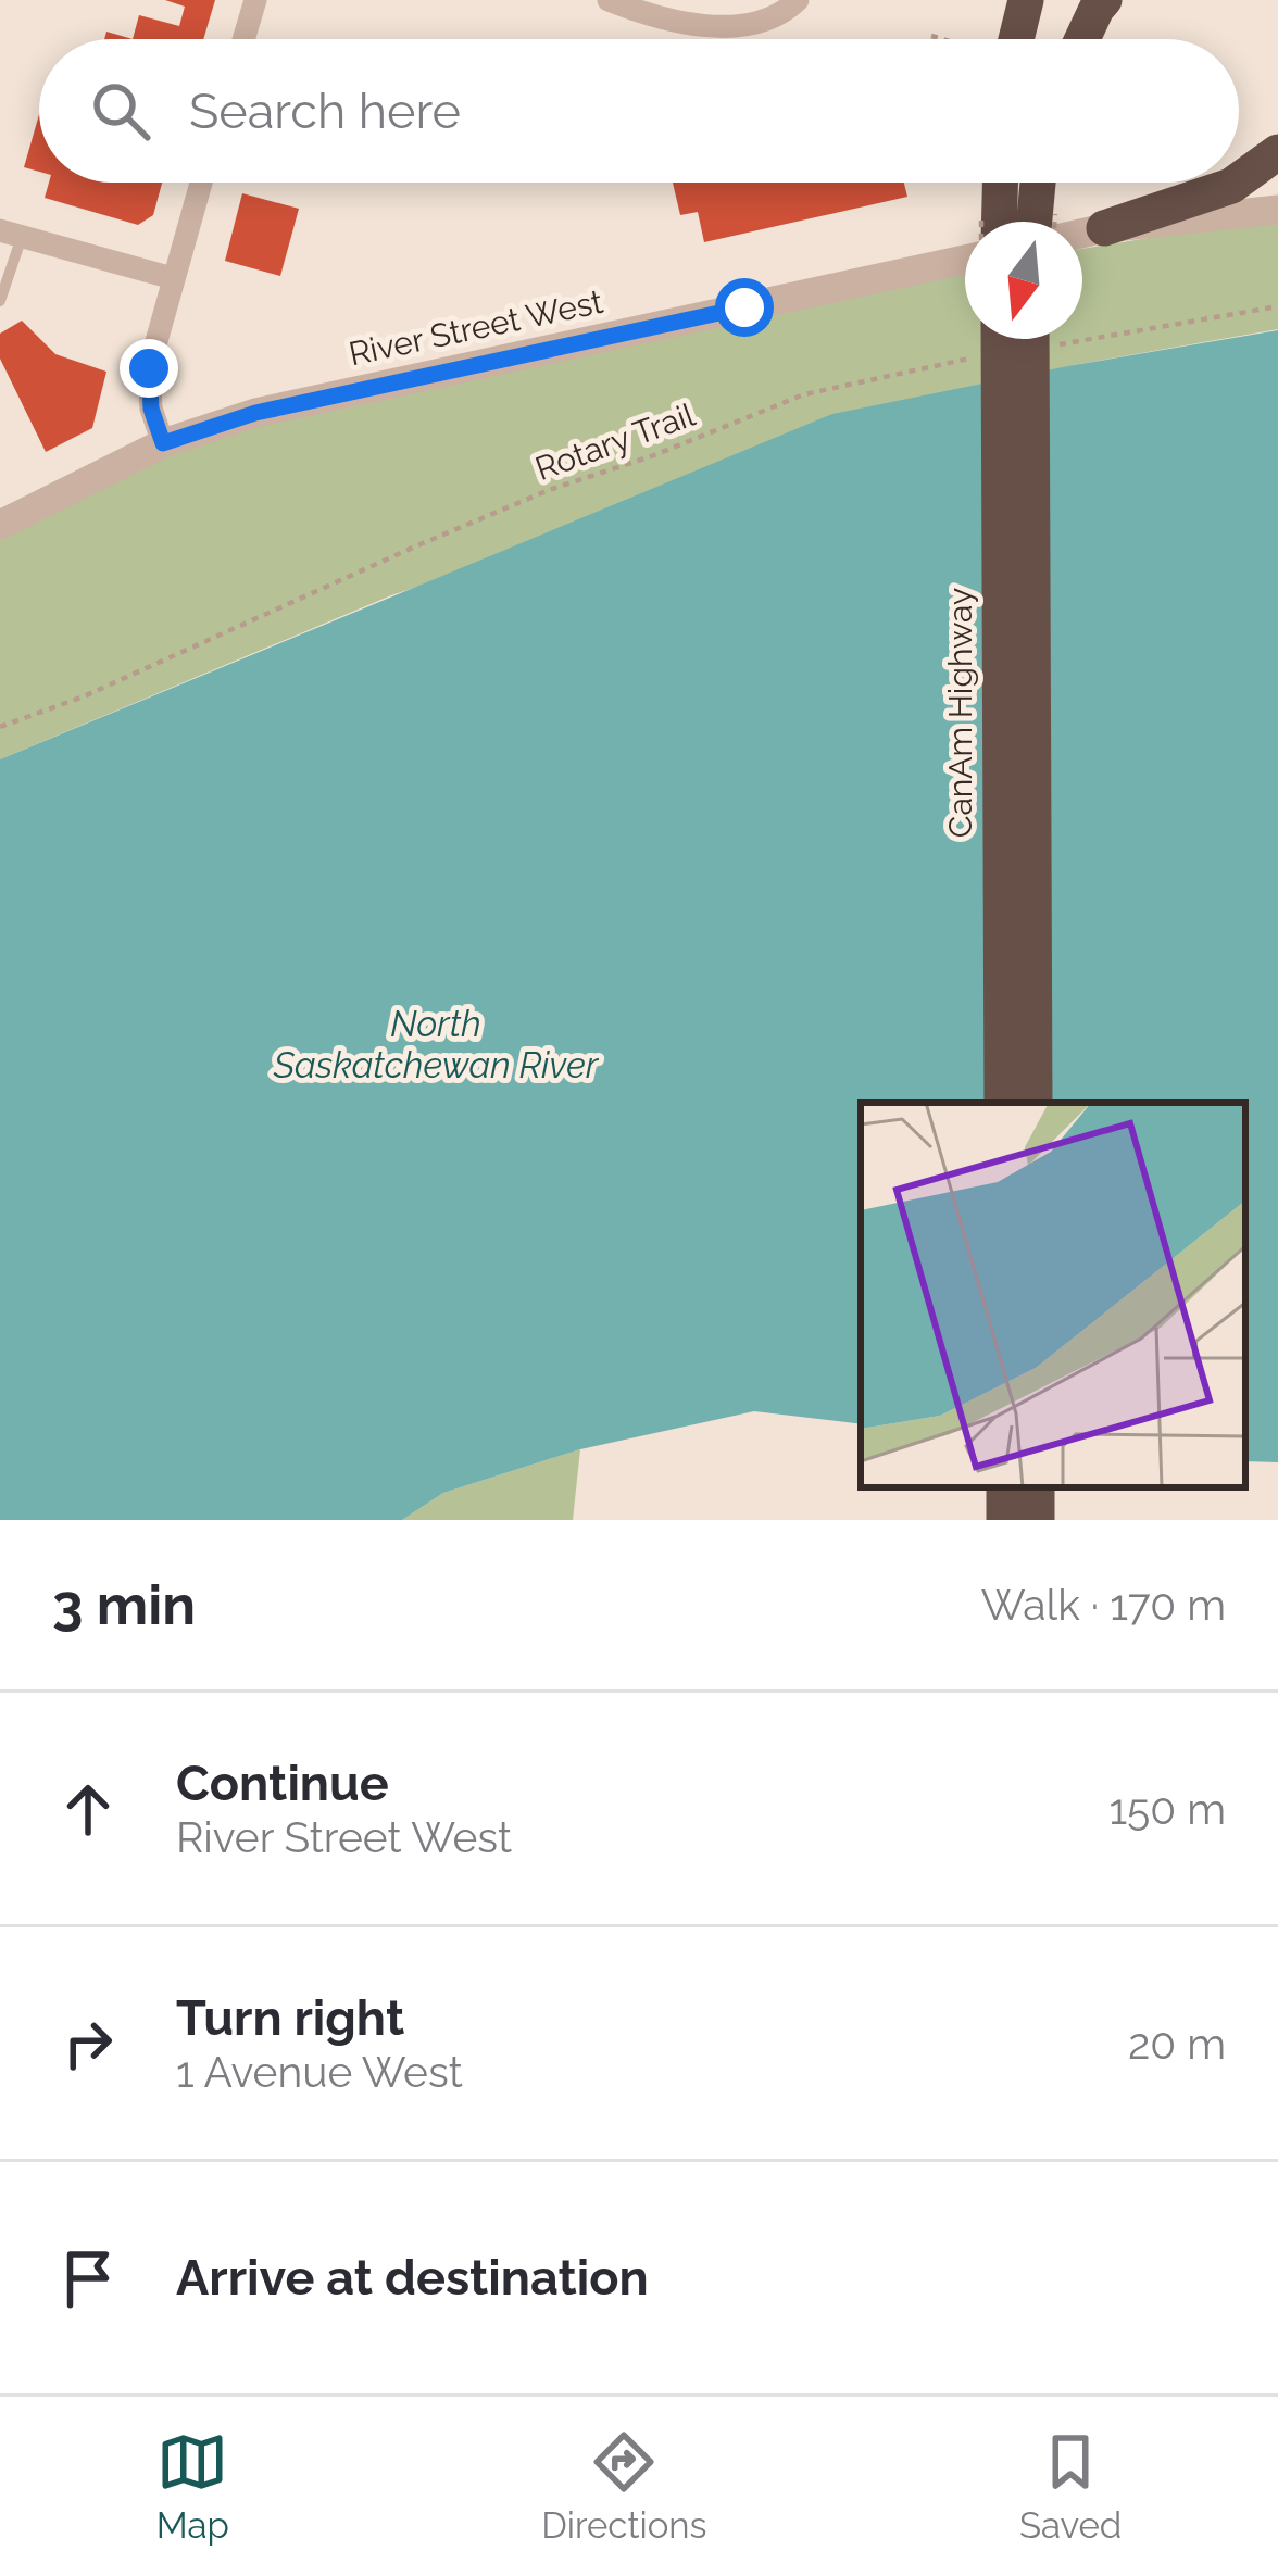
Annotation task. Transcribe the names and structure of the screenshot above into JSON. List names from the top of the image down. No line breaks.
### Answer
{"streets":{"highway":["CanAm Highway"],"street":["River Street West"],"path":["Rotary Trail"]},"water":["North Saskatchewan River"],"north":"bottom","page":{"search":"Search here","heading":["3 min","Walk · 170 m"],"list":[["Continue","River Street West","150 m"],["Turn right","1 Avenue West","20 m"],"Arrive at destination"],"nav":["Map","Directions","Saved"]}}
